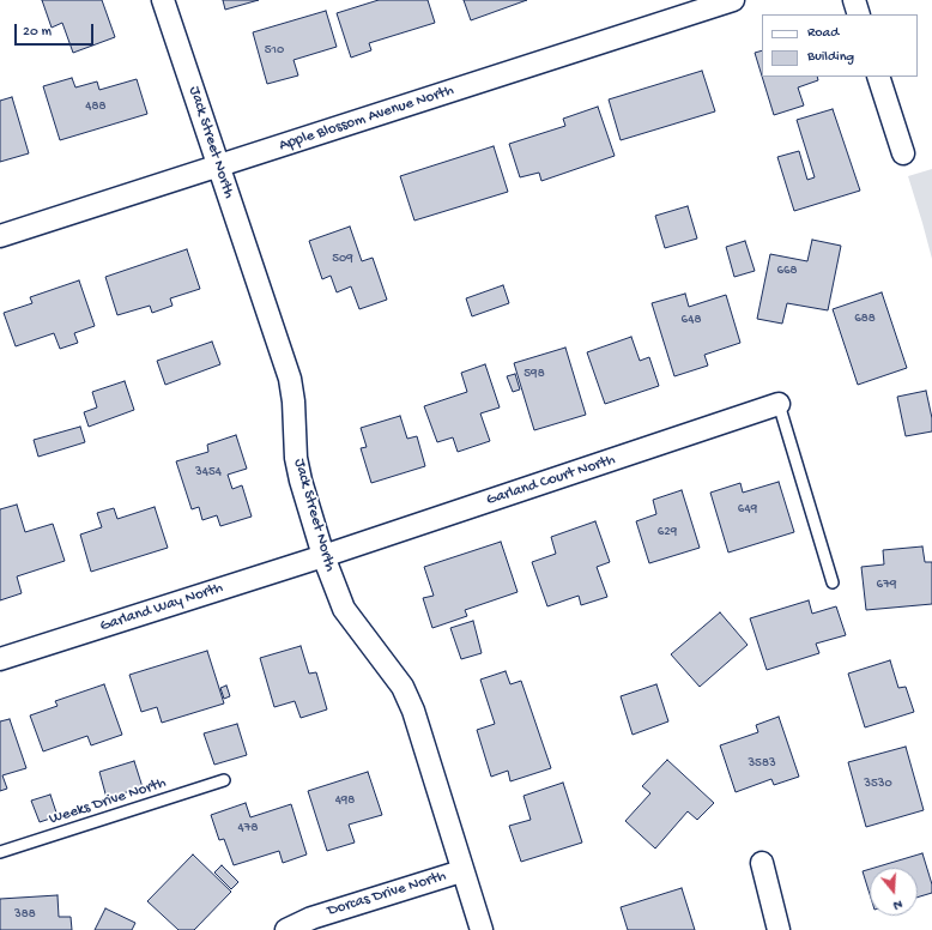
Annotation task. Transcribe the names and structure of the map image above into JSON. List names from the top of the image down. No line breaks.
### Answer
{"streets":{"street":["Apple Blossom Avenue North","Jack Street North","Garland Court North","Garland Way North","Dorcas Drive North"],"lane":["Weeks Drive North"]},"crossings":[["Apple Blossom Avenue North","Jack Street North"],["Jack Street North","Garland Court North"],["Jack Street North","Garland Way North"],["Jack Street North","Dorcas Drive North"],["Garland Court North","Garland Way North"]],"house_numbers":["510","488","509","668","688","648","598","3454","649","629","679","3583","3530","498","478","388"],"legend":["Road","Building"],"scale_bar":"20 m","north":"bottom"}
